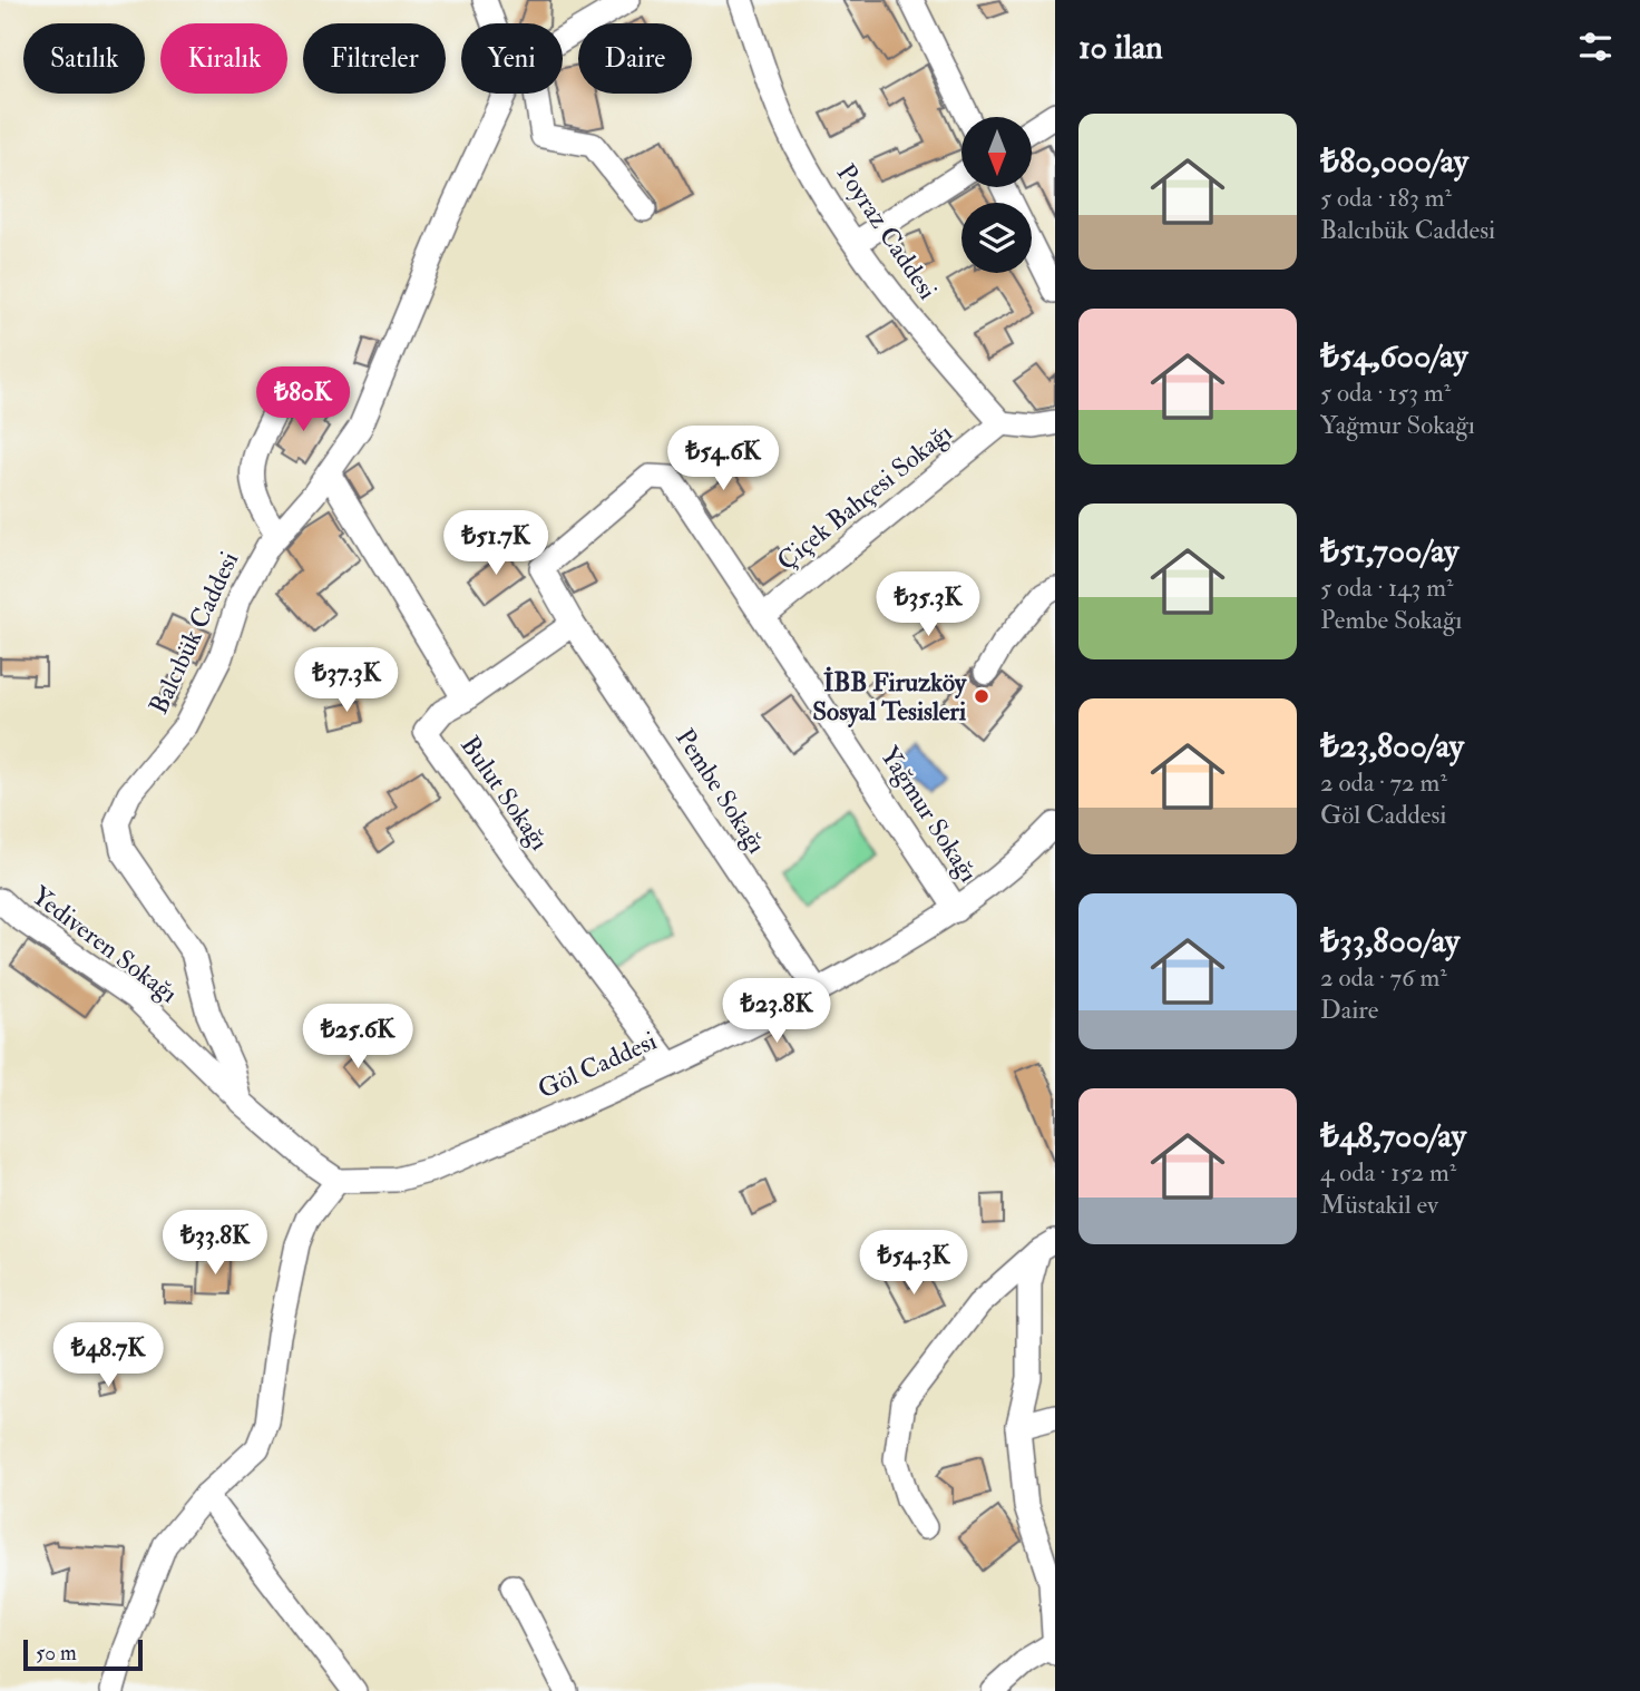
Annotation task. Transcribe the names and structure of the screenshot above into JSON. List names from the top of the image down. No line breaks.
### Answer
{"streets":{"street":["Poyraz Caddesi","Çiçek Bahçesi Sokağı","Balcıbük Caddesi","Pembe Sokağı","Bulut Sokağı","Yağmur Sokağı","Yediveren Sokağı","Göl Caddesi"]},"crossings":[["Poyraz Caddesi","Çiçek Bahçesi Sokağı"],["Çiçek Bahçesi Sokağı","Yağmur Sokağı"],["Balcıbük Caddesi","Bulut Sokağı"],["Balcıbük Caddesi","Yediveren Sokağı"],["Pembe Sokağı","Yağmur Sokağı"],["Pembe Sokağı","Göl Caddesi"],["Bulut Sokağı","Göl Caddesi"],["Yağmur Sokağı","Göl Caddesi"]],"places":["İBB Firuzköy Sosyal Tesisleri"],"scale_bar":"50 m","north":"bottom","page":{"heading":"10 ilan","chip":["Satılık","Kiralık","Filtreler","Yeni","Daire"],"list":[{"name":"₺80,000/ay","note":"5 oda · 183 m² · Balcıbük Caddesi"},{"name":"₺54,600/ay","note":"5 oda · 153 m² · Yağmur Sokağı"},{"name":"₺51,700/ay","note":"5 oda · 143 m² · Pembe Sokağı"},{"name":"₺23,800/ay","note":"2 oda · 72 m² · Göl Caddesi"},{"name":"₺33,800/ay","note":"2 oda · 76 m² · Daire"},{"name":"₺48,700/ay","note":"4 oda · 152 m² · Müstakil ev"}],"price":["₺80K","₺54.6K","₺51.7K","₺35.3K","₺37.3K","₺23.8K","₺25.6K","₺33.8K","₺54.3K","₺48.7K"],"scale":"50 m"}}
